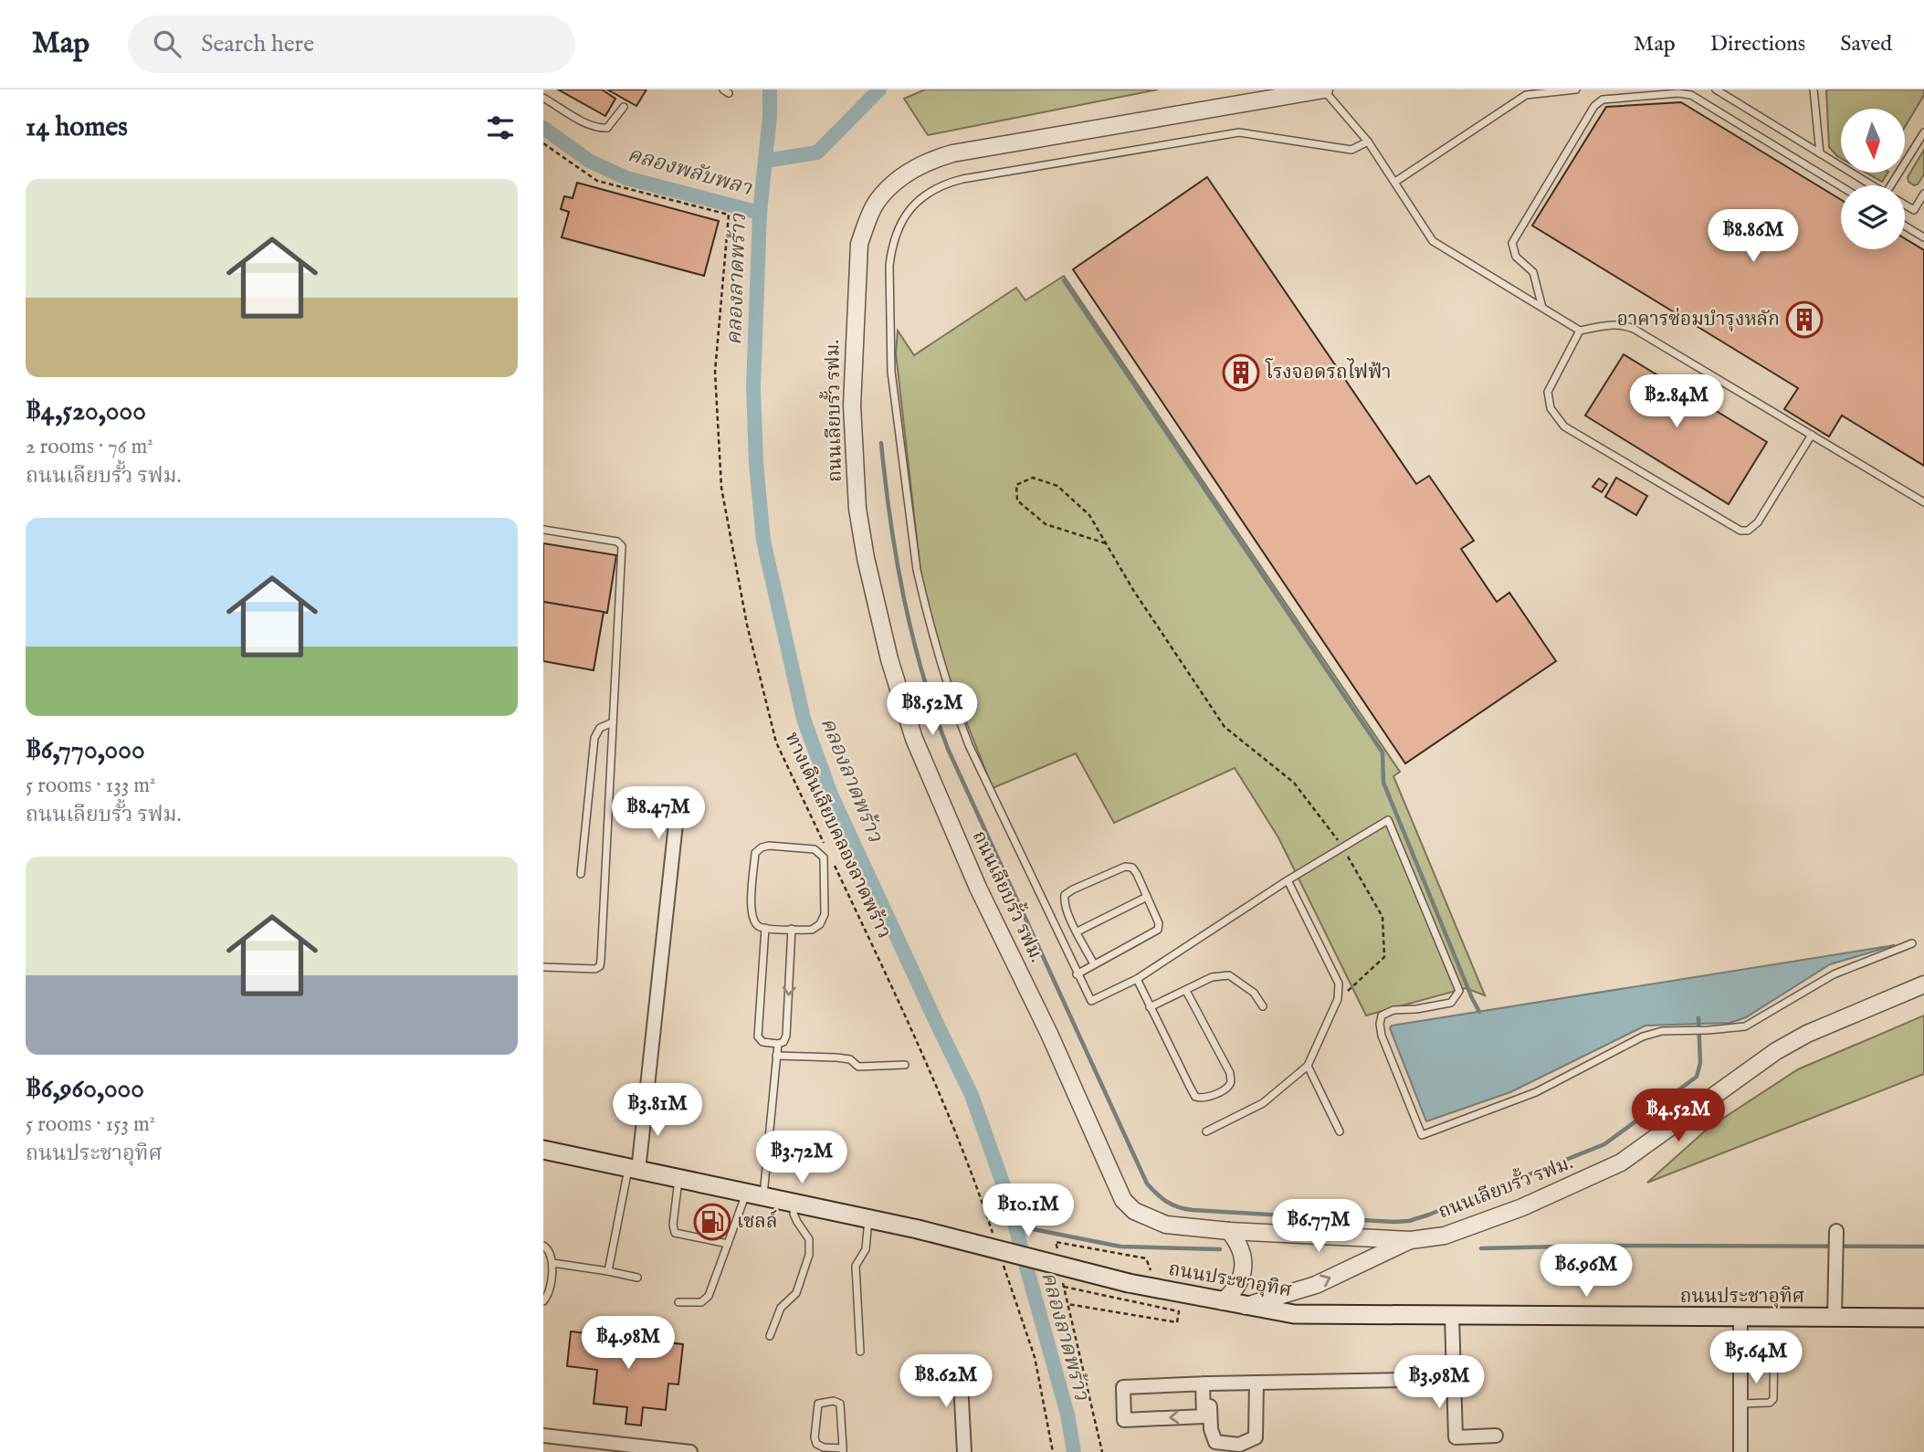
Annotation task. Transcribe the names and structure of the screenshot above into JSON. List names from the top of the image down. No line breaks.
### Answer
{"streets":{"main road":["ถนนประชาอุทิศ"],"street":["ถนนเลียบรั้ว รฟม."],"path":["ทางเดินเลียบคลองลาดพร้าว"]},"water":["คลองพลับพลา","คลองลาดพร้าว"],"places":{"building":["อาคารซ่อมบำรุงหลัก","โรงจอดรถไฟฟ้า"],"fuel station":["เชลล์"]},"north":"bottom","page":{"header":"Map","search":"Search here","nav":["Map","Directions","Saved"],"heading":"14 homes","list":[{"name":"฿4,520,000","note":"2 rooms · 76 m² · ถนนเลียบรั้ว รฟม."},{"name":"฿6,770,000","note":"5 rooms · 133 m² · ถนนเลียบรั้ว รฟม."},{"name":"฿6,960,000","note":"5 rooms · 153 m² · ถนนประชาอุทิศ"}],"price":["฿8.86M","฿2.84M","฿8.52M","฿8.47M","฿3.81M","฿4.52M","฿3.72M","฿10.1M","฿6.77M","฿6.96M","฿4.98M","฿5.64M","฿8.62M","฿3.98M"]}}
